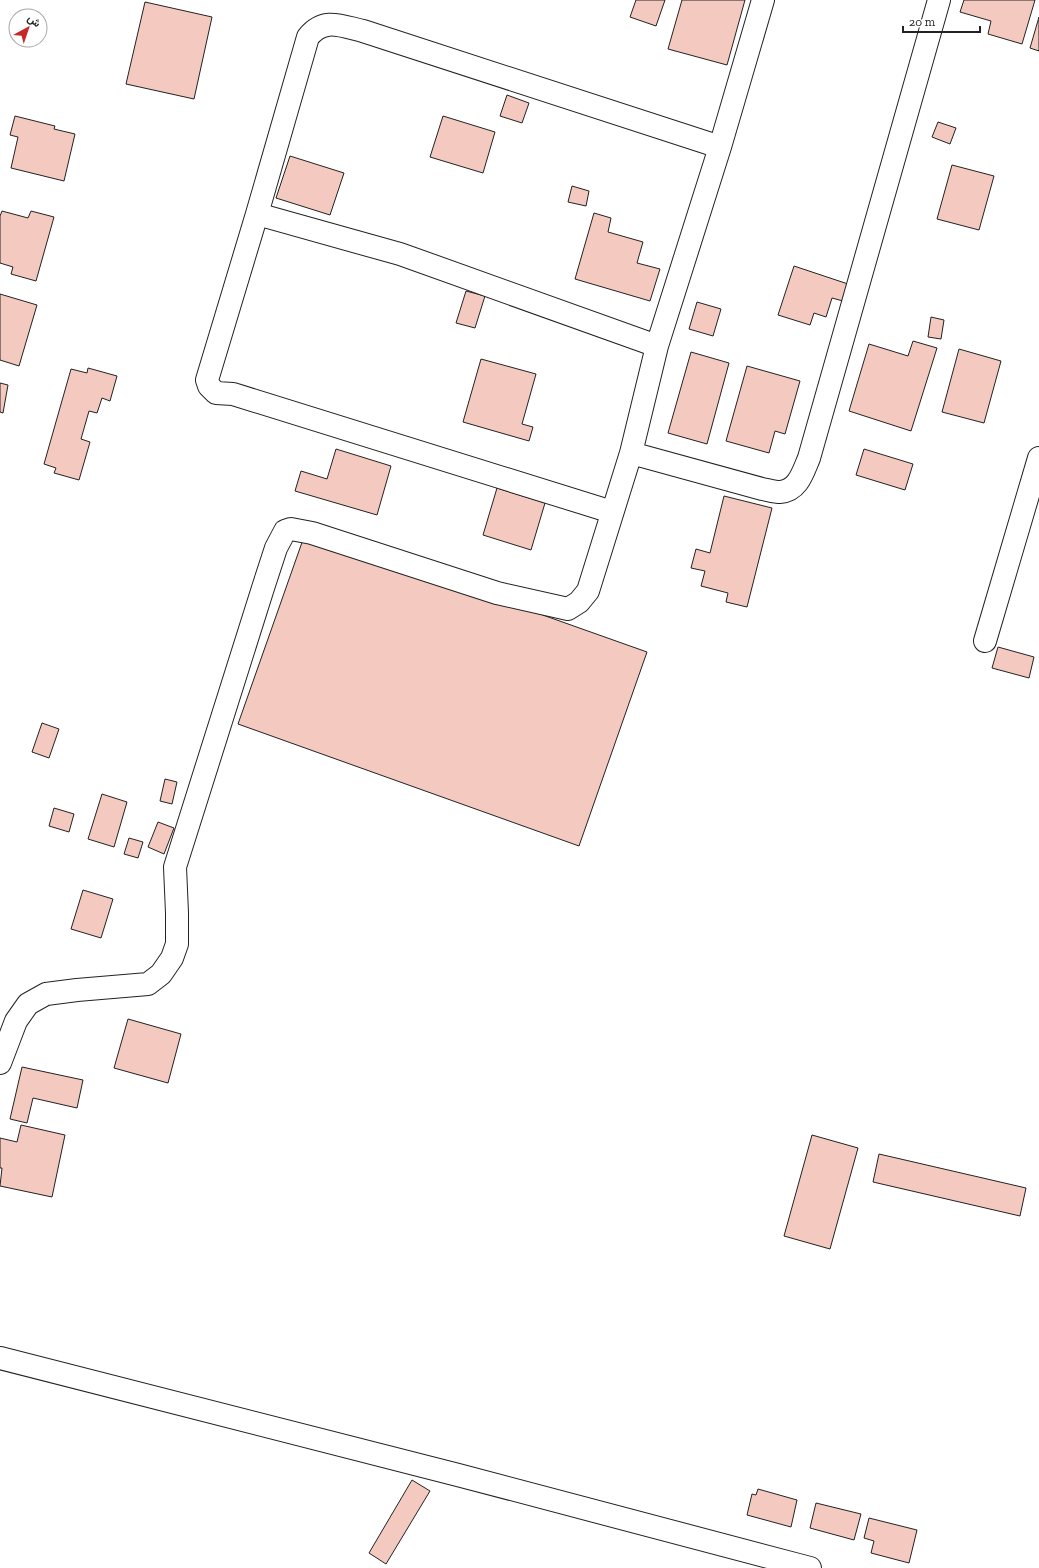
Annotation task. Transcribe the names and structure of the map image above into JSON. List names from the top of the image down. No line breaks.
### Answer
{"scale_bar":"20 m","north":"top right"}
